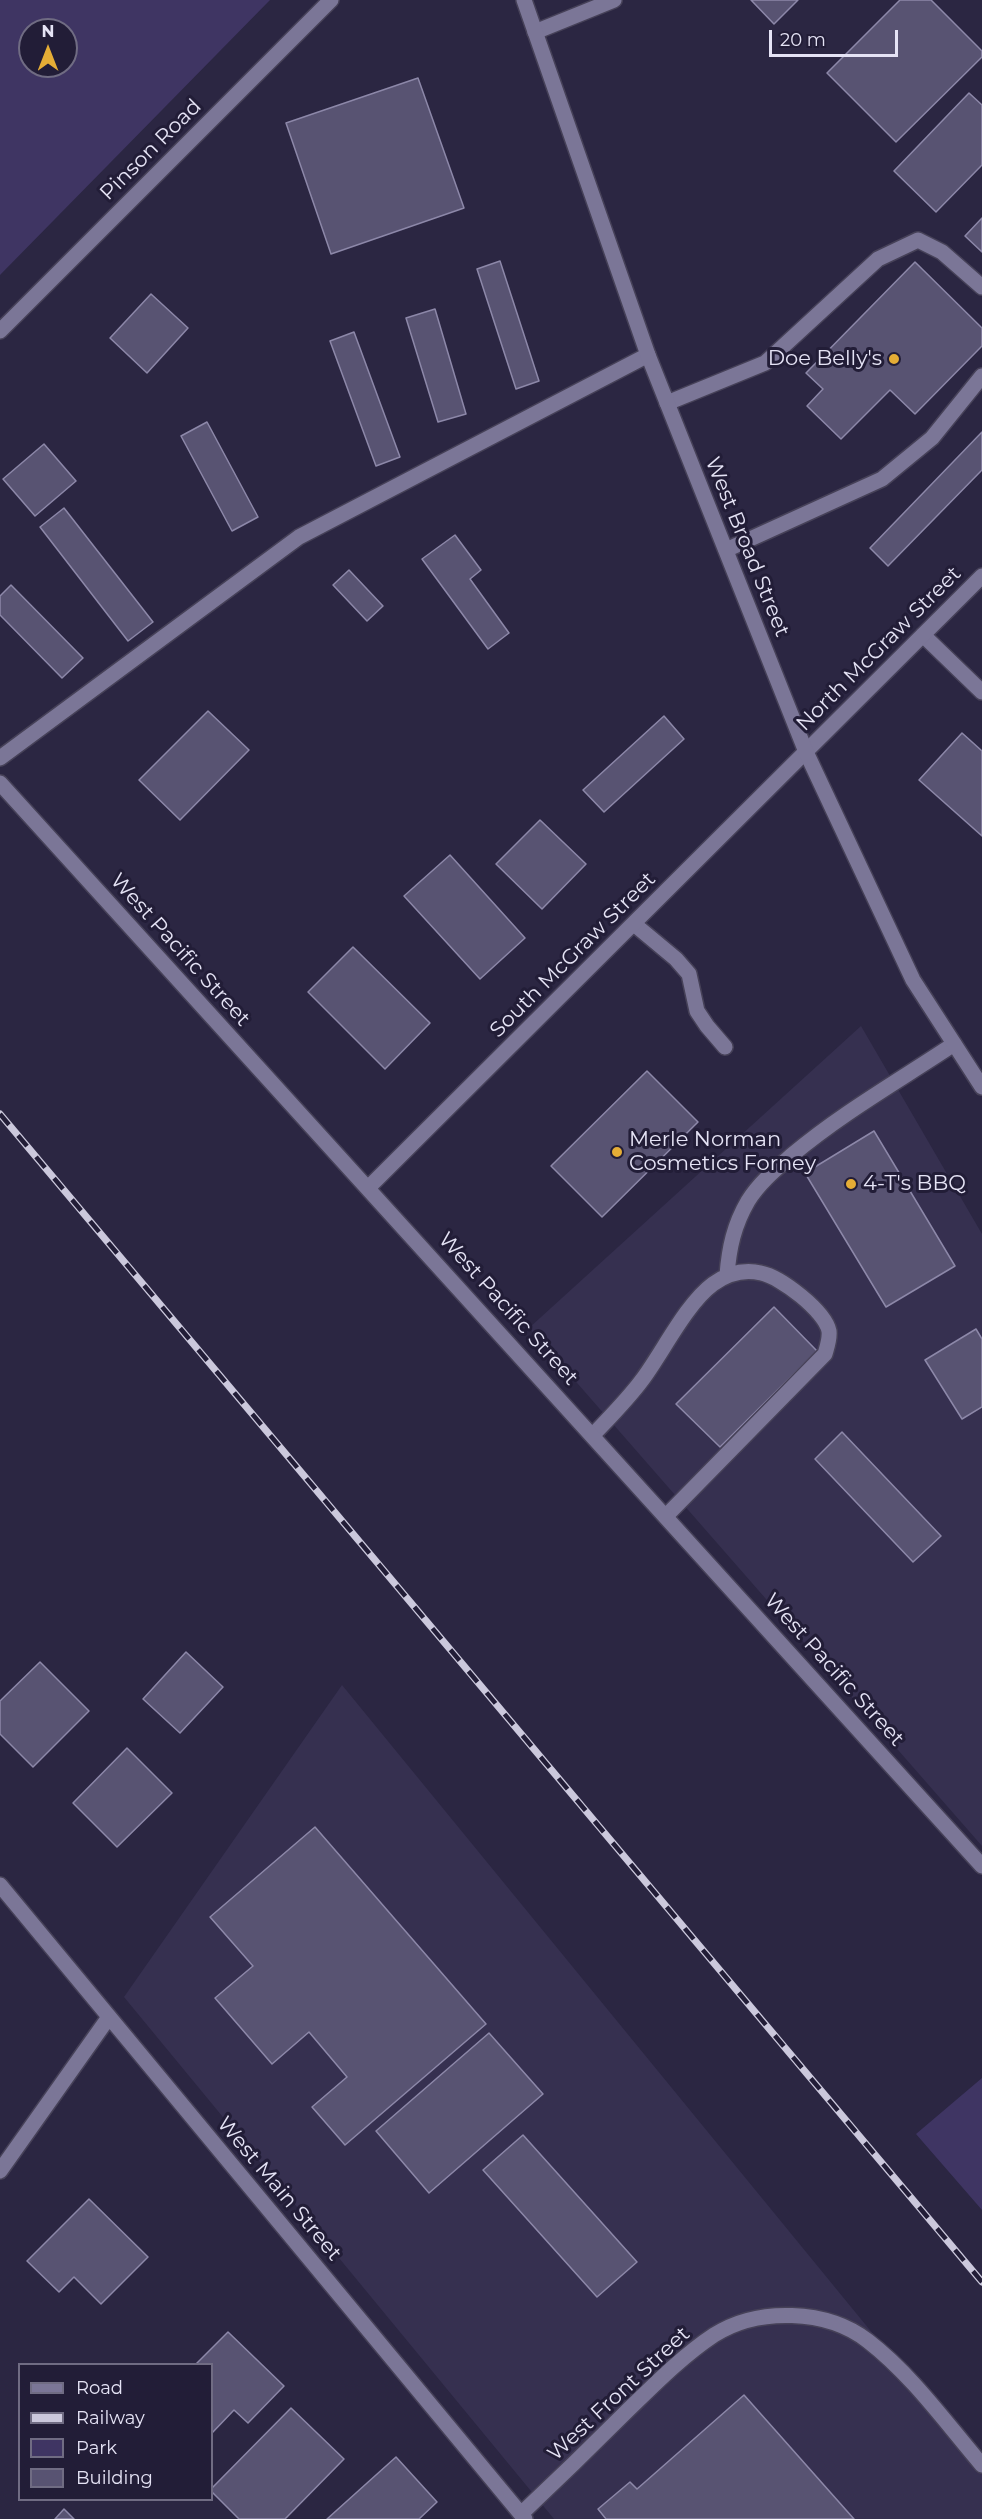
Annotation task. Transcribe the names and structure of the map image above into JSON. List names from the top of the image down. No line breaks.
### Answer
{"streets":{"street":["Pinson Road","West Broad Street","North McGraw Street","West Pacific Street","South McGraw Street","West Main Street","West Front Street"]},"crossings":[["West Broad Street","North McGraw Street"],["West Broad Street","South McGraw Street"],["North McGraw Street","South McGraw Street"],["West Pacific Street","South McGraw Street"],["West Main Street","West Front Street"]],"places":["Doe Belly's","Merle Norman Cosmetics Forney","4-T's BBQ"],"legend":["Road","Railway","Park","Building"],"scale_bar":"20 m","north":"top"}
